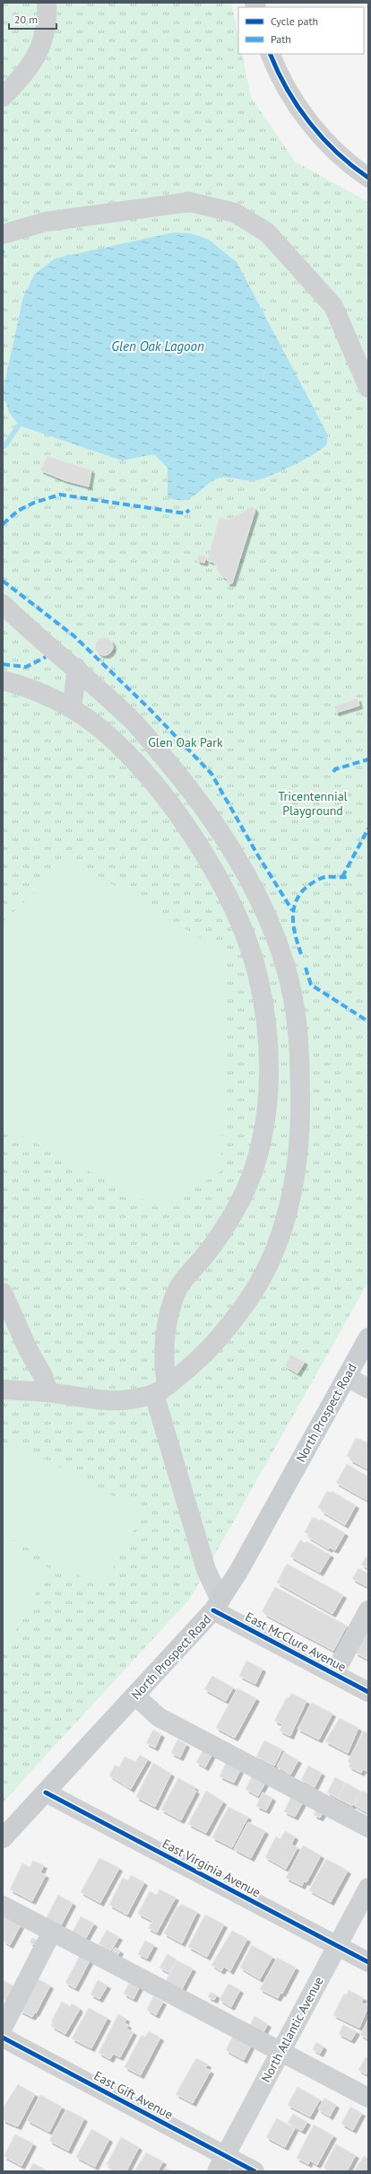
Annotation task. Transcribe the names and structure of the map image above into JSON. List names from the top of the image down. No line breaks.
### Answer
{"streets":{"main road":["North Prospect Road"],"street":["East McClure Avenue","East Virginia Avenue","North Atlantic Avenue","East Gift Avenue"]},"crossings":[["North Prospect Road","East McClure Avenue"],["North Prospect Road","East Virginia Avenue"],["East Virginia Avenue","North Atlantic Avenue"],["North Atlantic Avenue","East Gift Avenue"]],"water":["Glen Oak Lagoon"],"parks":["Glen Oak Park","Tricentennial Playground"],"legend":["Cycle path","Path"],"scale_bar":"20 m"}
